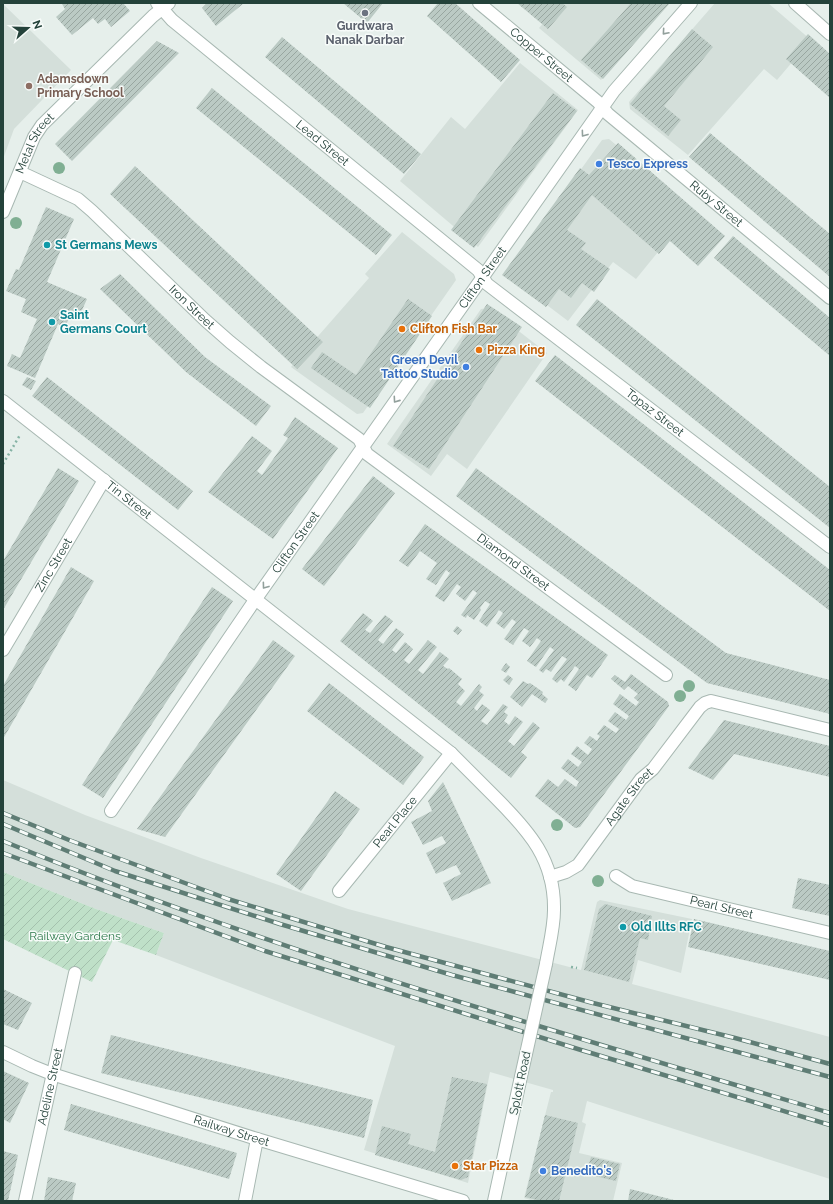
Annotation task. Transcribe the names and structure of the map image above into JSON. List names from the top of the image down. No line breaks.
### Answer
{"streets":{"street":["Copper Street","Lead Street","Metal Street","Ruby Street","Clifton Street","Iron Street","Topaz Street","Tin Street","Diamond Street","Zinc Street","Agate Street","Pearl Place","Pearl Street","Splott Road","Adeline Street","Railway Street"]},"crossings":[["Copper Street","Ruby Street"],["Copper Street","Clifton Street"],["Lead Street","Metal Street"],["Lead Street","Clifton Street"],["Lead Street","Topaz Street"],["Metal Street","Iron Street"],["Ruby Street","Clifton Street"],["Clifton Street","Iron Street"],["Clifton Street","Topaz Street"],["Clifton Street","Tin Street"],["Clifton Street","Diamond Street"],["Iron Street","Diamond Street"],["Tin Street","Zinc Street"],["Tin Street","Pearl Place"],["Tin Street","Splott Road"],["Agate Street","Splott Road"],["Pearl Place","Splott Road"],["Adeline Street","Railway Street"]],"one_way":["Clifton Street"],"parks":["Railway Gardens"],"places":["Gurdwara Nanak Darbar","Adamsdown Primary School","Tesco Express","St Germans Mews","Saint Germans Court","Clifton Fish Bar","Pizza King","Green Devil Tattoo Studio","Old Illts RFC","Star Pizza","Benedito's"],"north":"right"}
